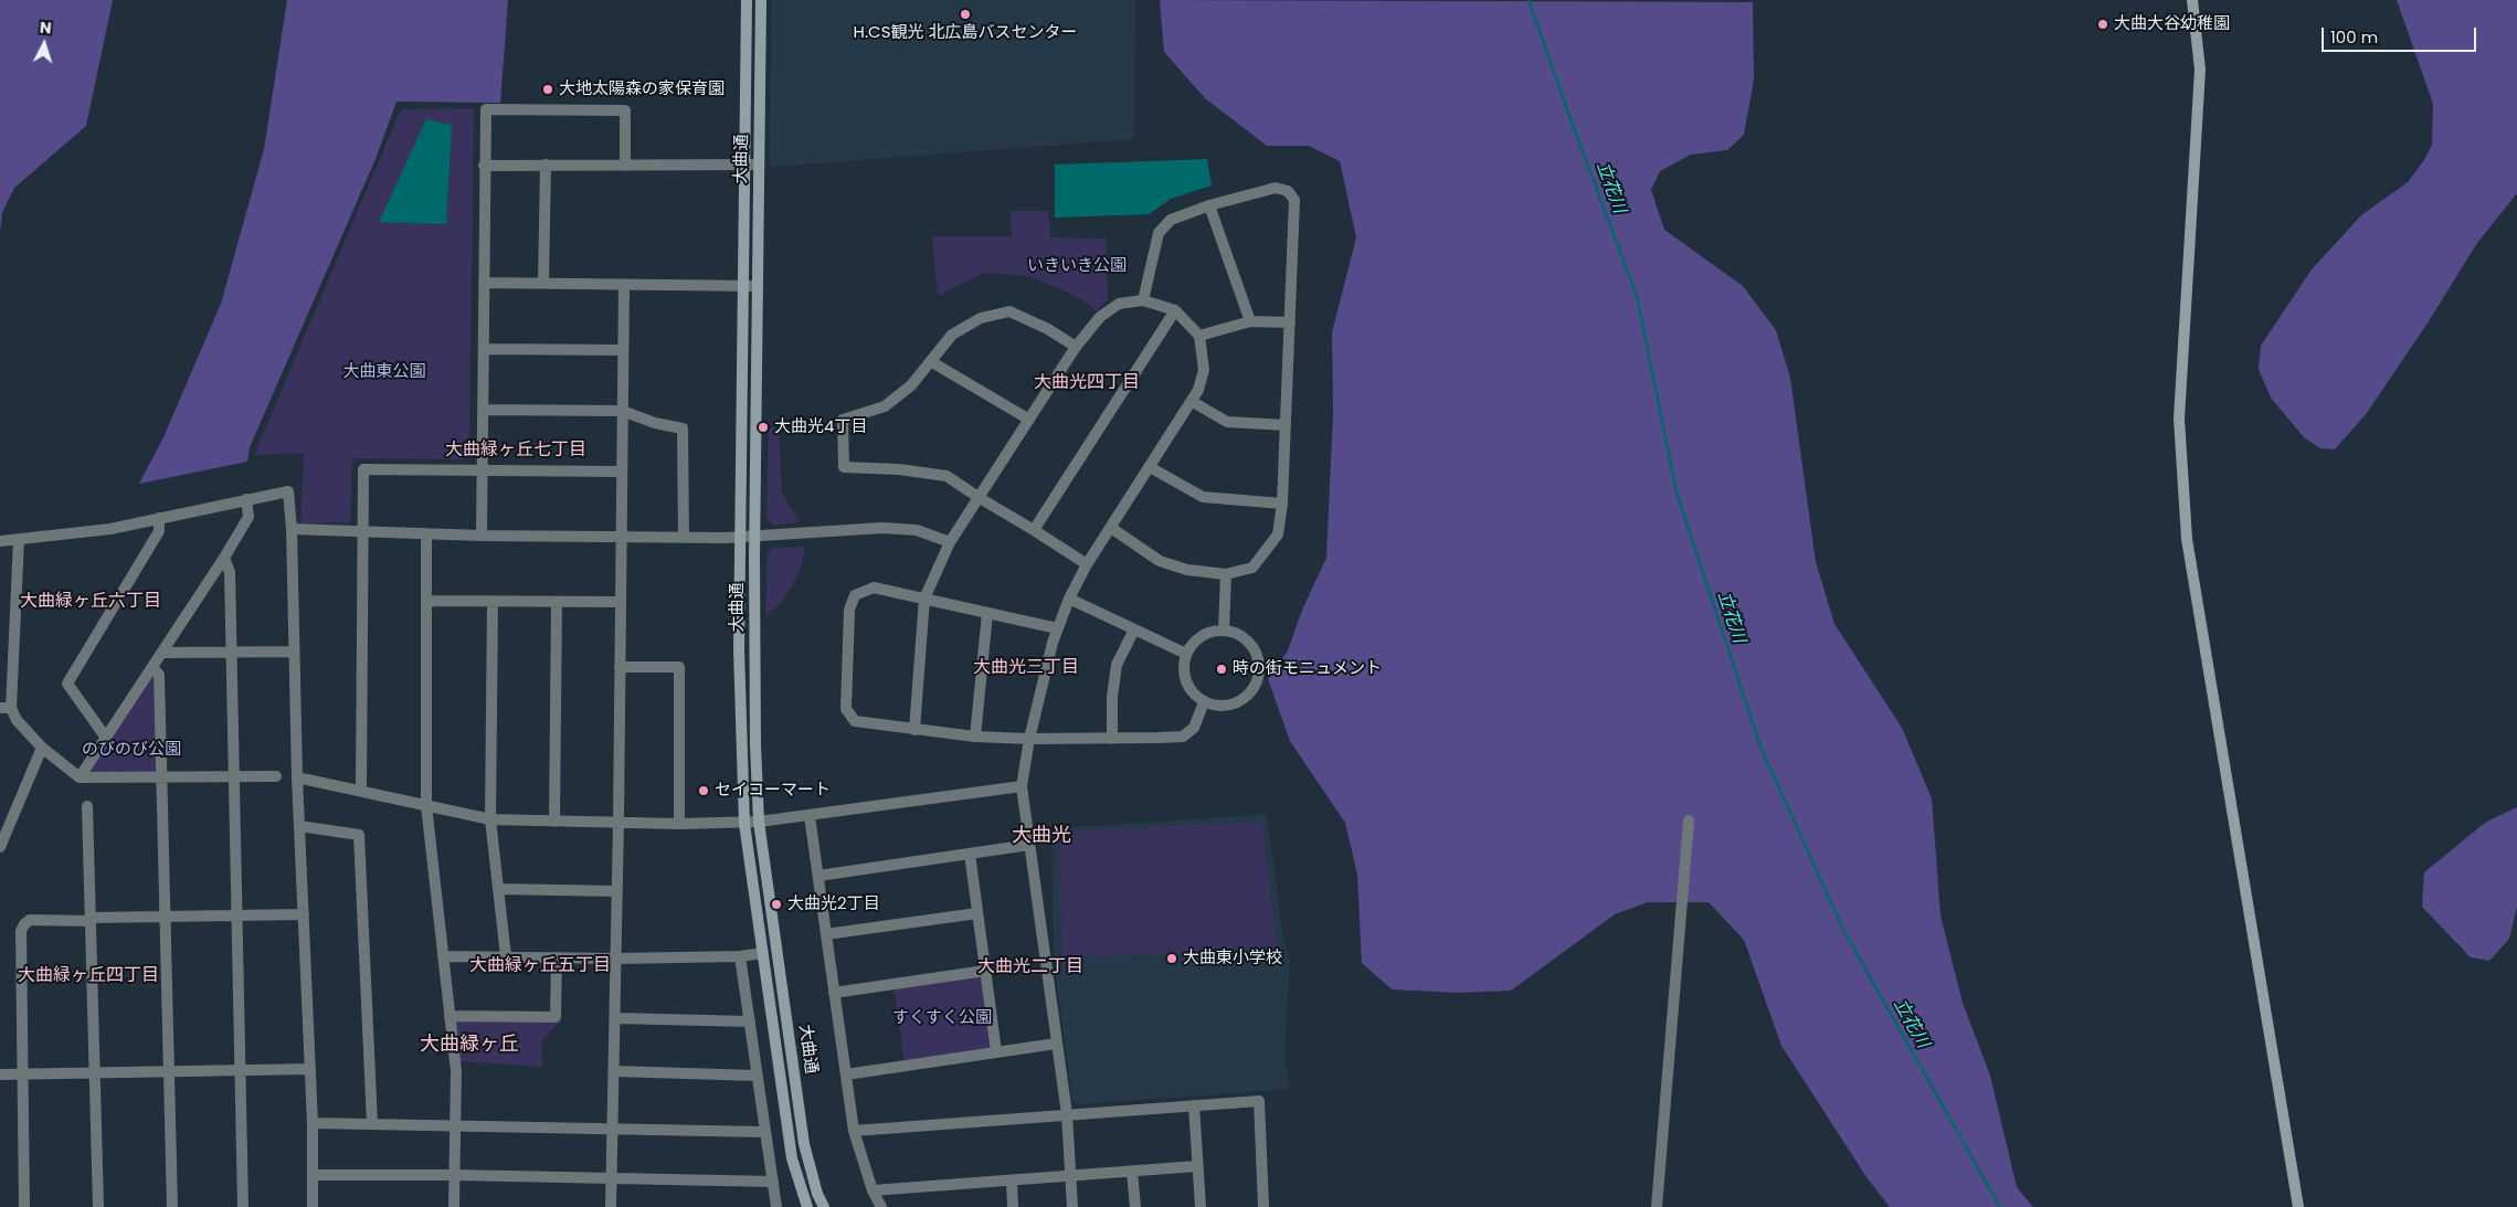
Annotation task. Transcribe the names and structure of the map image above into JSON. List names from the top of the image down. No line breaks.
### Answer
{"streets":{"street":["大曲通"]},"districts":["大曲光四丁目","大曲緑ヶ丘七丁目","大曲緑ヶ丘六丁目","大曲光三丁目","大曲光","大曲緑ヶ丘五丁目","大曲光二丁目","大曲緑ヶ丘四丁目","大曲緑ヶ丘"],"water":["立花川"],"parks":["いきいき公園","大曲東公園","のびのび公園","すくすく公園"],"places":["H.CS観光 北広島バスセンター","大曲大谷幼稚園","大地太陽森の家保育園","大曲光4丁目","時の街モニュメント","セイコーマート","大曲光2丁目","大曲東小学校"],"scale_bar":"100 m","north":"top"}
